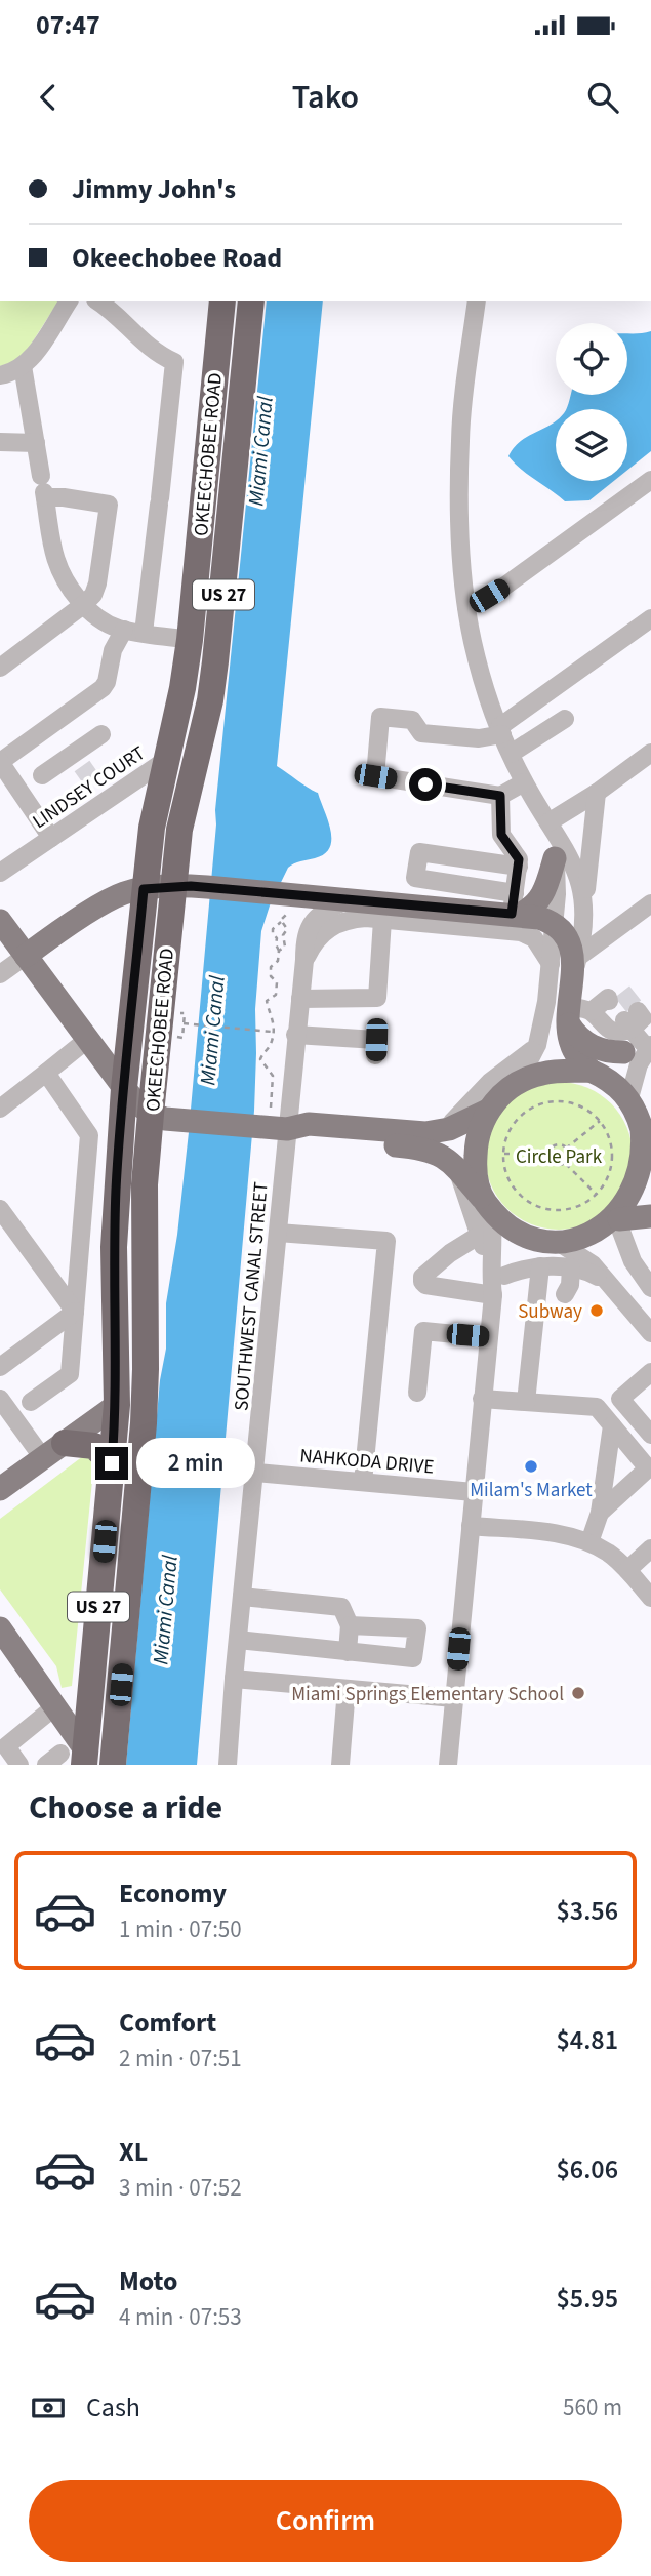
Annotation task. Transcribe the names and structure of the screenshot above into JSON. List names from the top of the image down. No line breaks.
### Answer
{"streets":{"highway":["OKEECHOBEE ROAD","US 27"],"street":["LINDSEY COURT","SOUTHWEST CANAL STREET","NAHKODA DRIVE"]},"crossings":[["OKEECHOBEE ROAD","LINDSEY COURT"],["SOUTHWEST CANAL STREET","NAHKODA DRIVE"]],"water":["Miami Canal"],"parks":["Circle Park"],"places":["Subway","Milam's Market","Miami Springs Elementary School"],"page":{"status":"07:47","header":"Tako","banner":["Jimmy John's","Okeechobee Road"],"bubble":"2 min","heading":"Choose a ride","list":[{"name":"Economy","note":"1 min · 07:50","value":"$3.56"},{"name":"Comfort","note":"2 min · 07:51","value":"$4.81"},{"name":"XL","note":"3 min · 07:52","value":"$6.06"},{"name":"Moto","note":"4 min · 07:53","value":"$5.95"}],"pay":["Cash","560 m"],"buttons":"Confirm"}}
